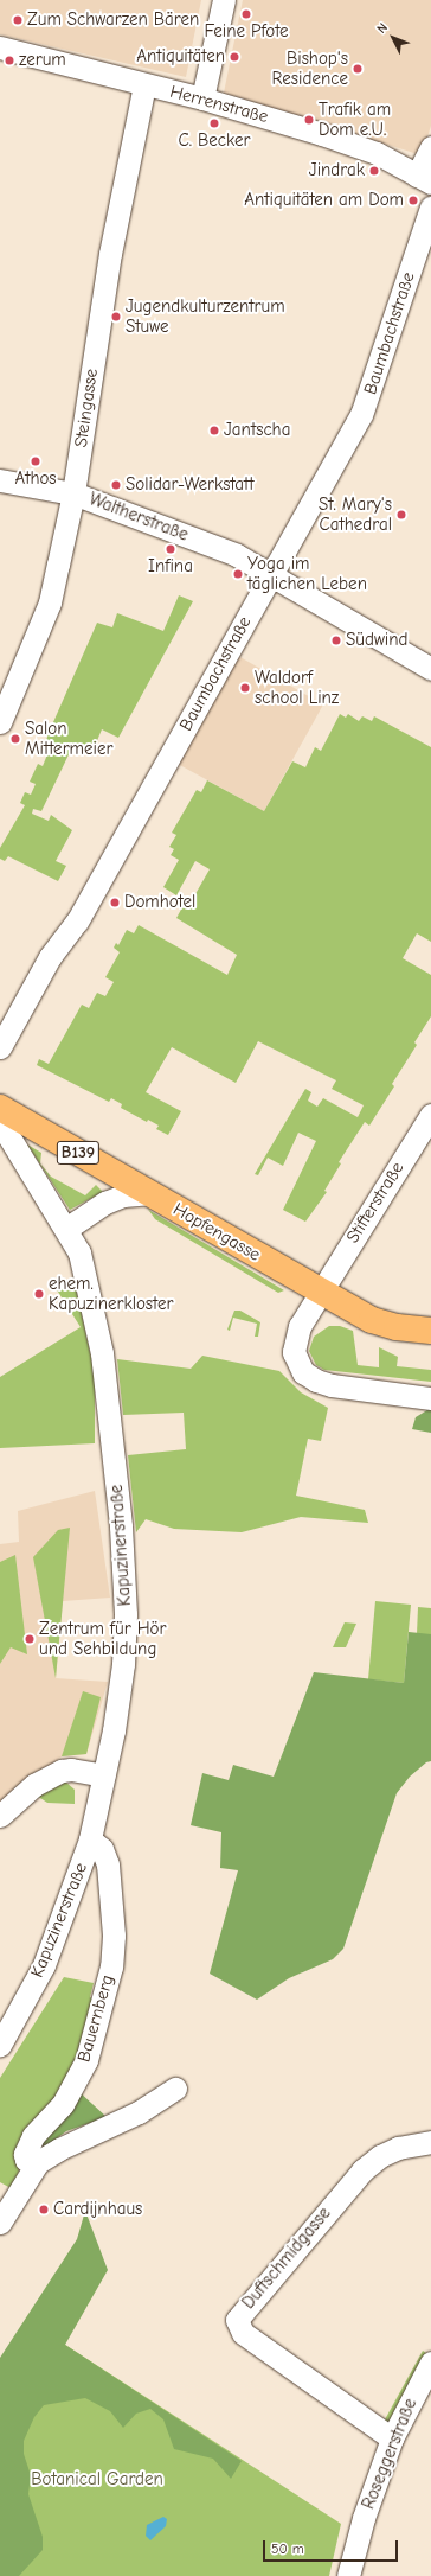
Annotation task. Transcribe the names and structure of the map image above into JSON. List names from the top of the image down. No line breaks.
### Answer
{"streets":{"main road":["B139","Hopfengasse"],"street":["Herrenstraße","Baumbachstraße","Steingasse","Waltherstraße","Stifterstraße","Kapuzinerstraße","Bauernberg","Duftschmidgasse","Roseggerstraße"]},"crossings":[["Herrenstraße","Steingasse"],["Baumbachstraße","Waltherstraße"],["Steingasse","Waltherstraße"],["Stifterstraße","Hopfengasse"],["Hopfengasse","Kapuzinerstraße"],["Kapuzinerstraße","Bauernberg"],["Duftschmidgasse","Roseggerstraße"]],"parks":["Botanical Garden"],"places":["Feine Pfote","Zum Schwarzen Bären","Antiquitäten","zerum","Bishop's Residence","Trafik am Dom e.U.","C. Becker","Jindrak","Antiquitäten am Dom","Jugendkulturzentrum Stuwe","Jantscha","Athos","Solidar-Werkstatt","St. Mary's Cathedral","Infina","Yoga im täglichen Leben","Südwind","Waldorf school Linz","Salon Mittermeier","Domhotel","ehem. Kapuzinerkloster","Zentrum für Hör und Sehbildung","Cardijnhaus"],"scale_bar":"50 m","north":"top left"}
